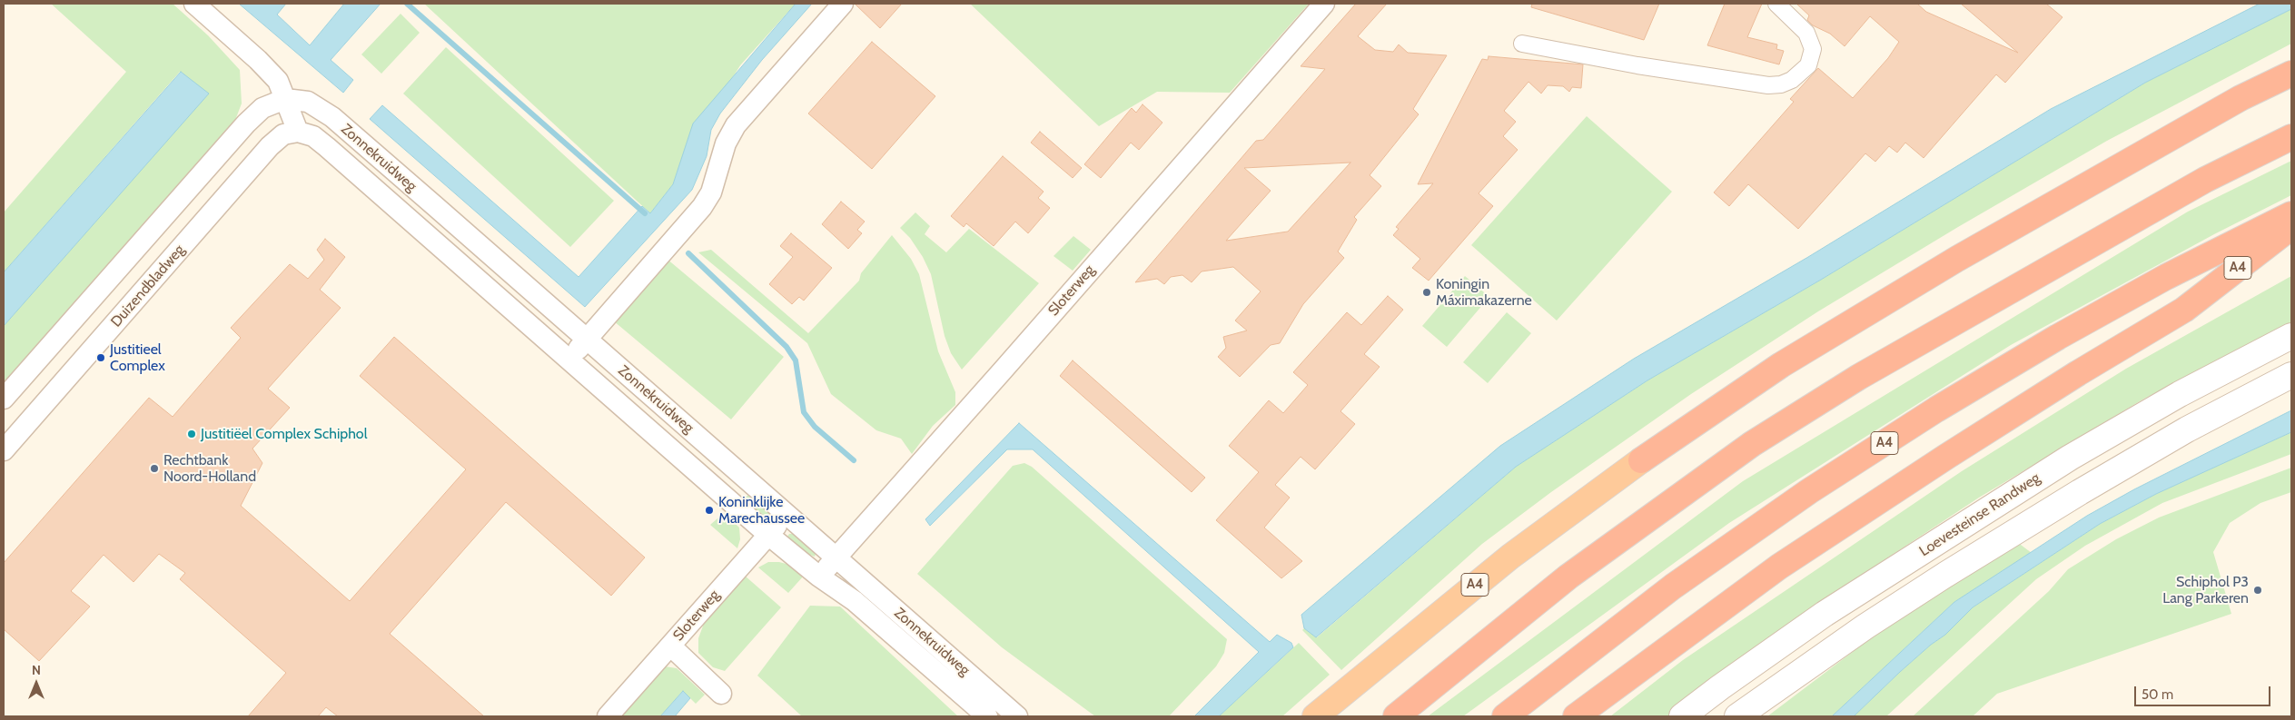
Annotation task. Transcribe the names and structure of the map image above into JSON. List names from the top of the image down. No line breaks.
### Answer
{"streets":{"highway":["A4"],"street":["Zonnekruidweg","Duizendbladweg","Sloterweg","Loevesteinse Randweg"]},"crossings":[["Zonnekruidweg","Duizendbladweg"],["Zonnekruidweg","Sloterweg"]],"places":["Koningin Máximakazerne","Justitieel Complex","Justitiëel Complex Schiphol","Rechtbank Noord-Holland","Koninklijke Marechaussee","Schiphol P3 Lang Parkeren"],"scale_bar":"50 m","north":"top"}
